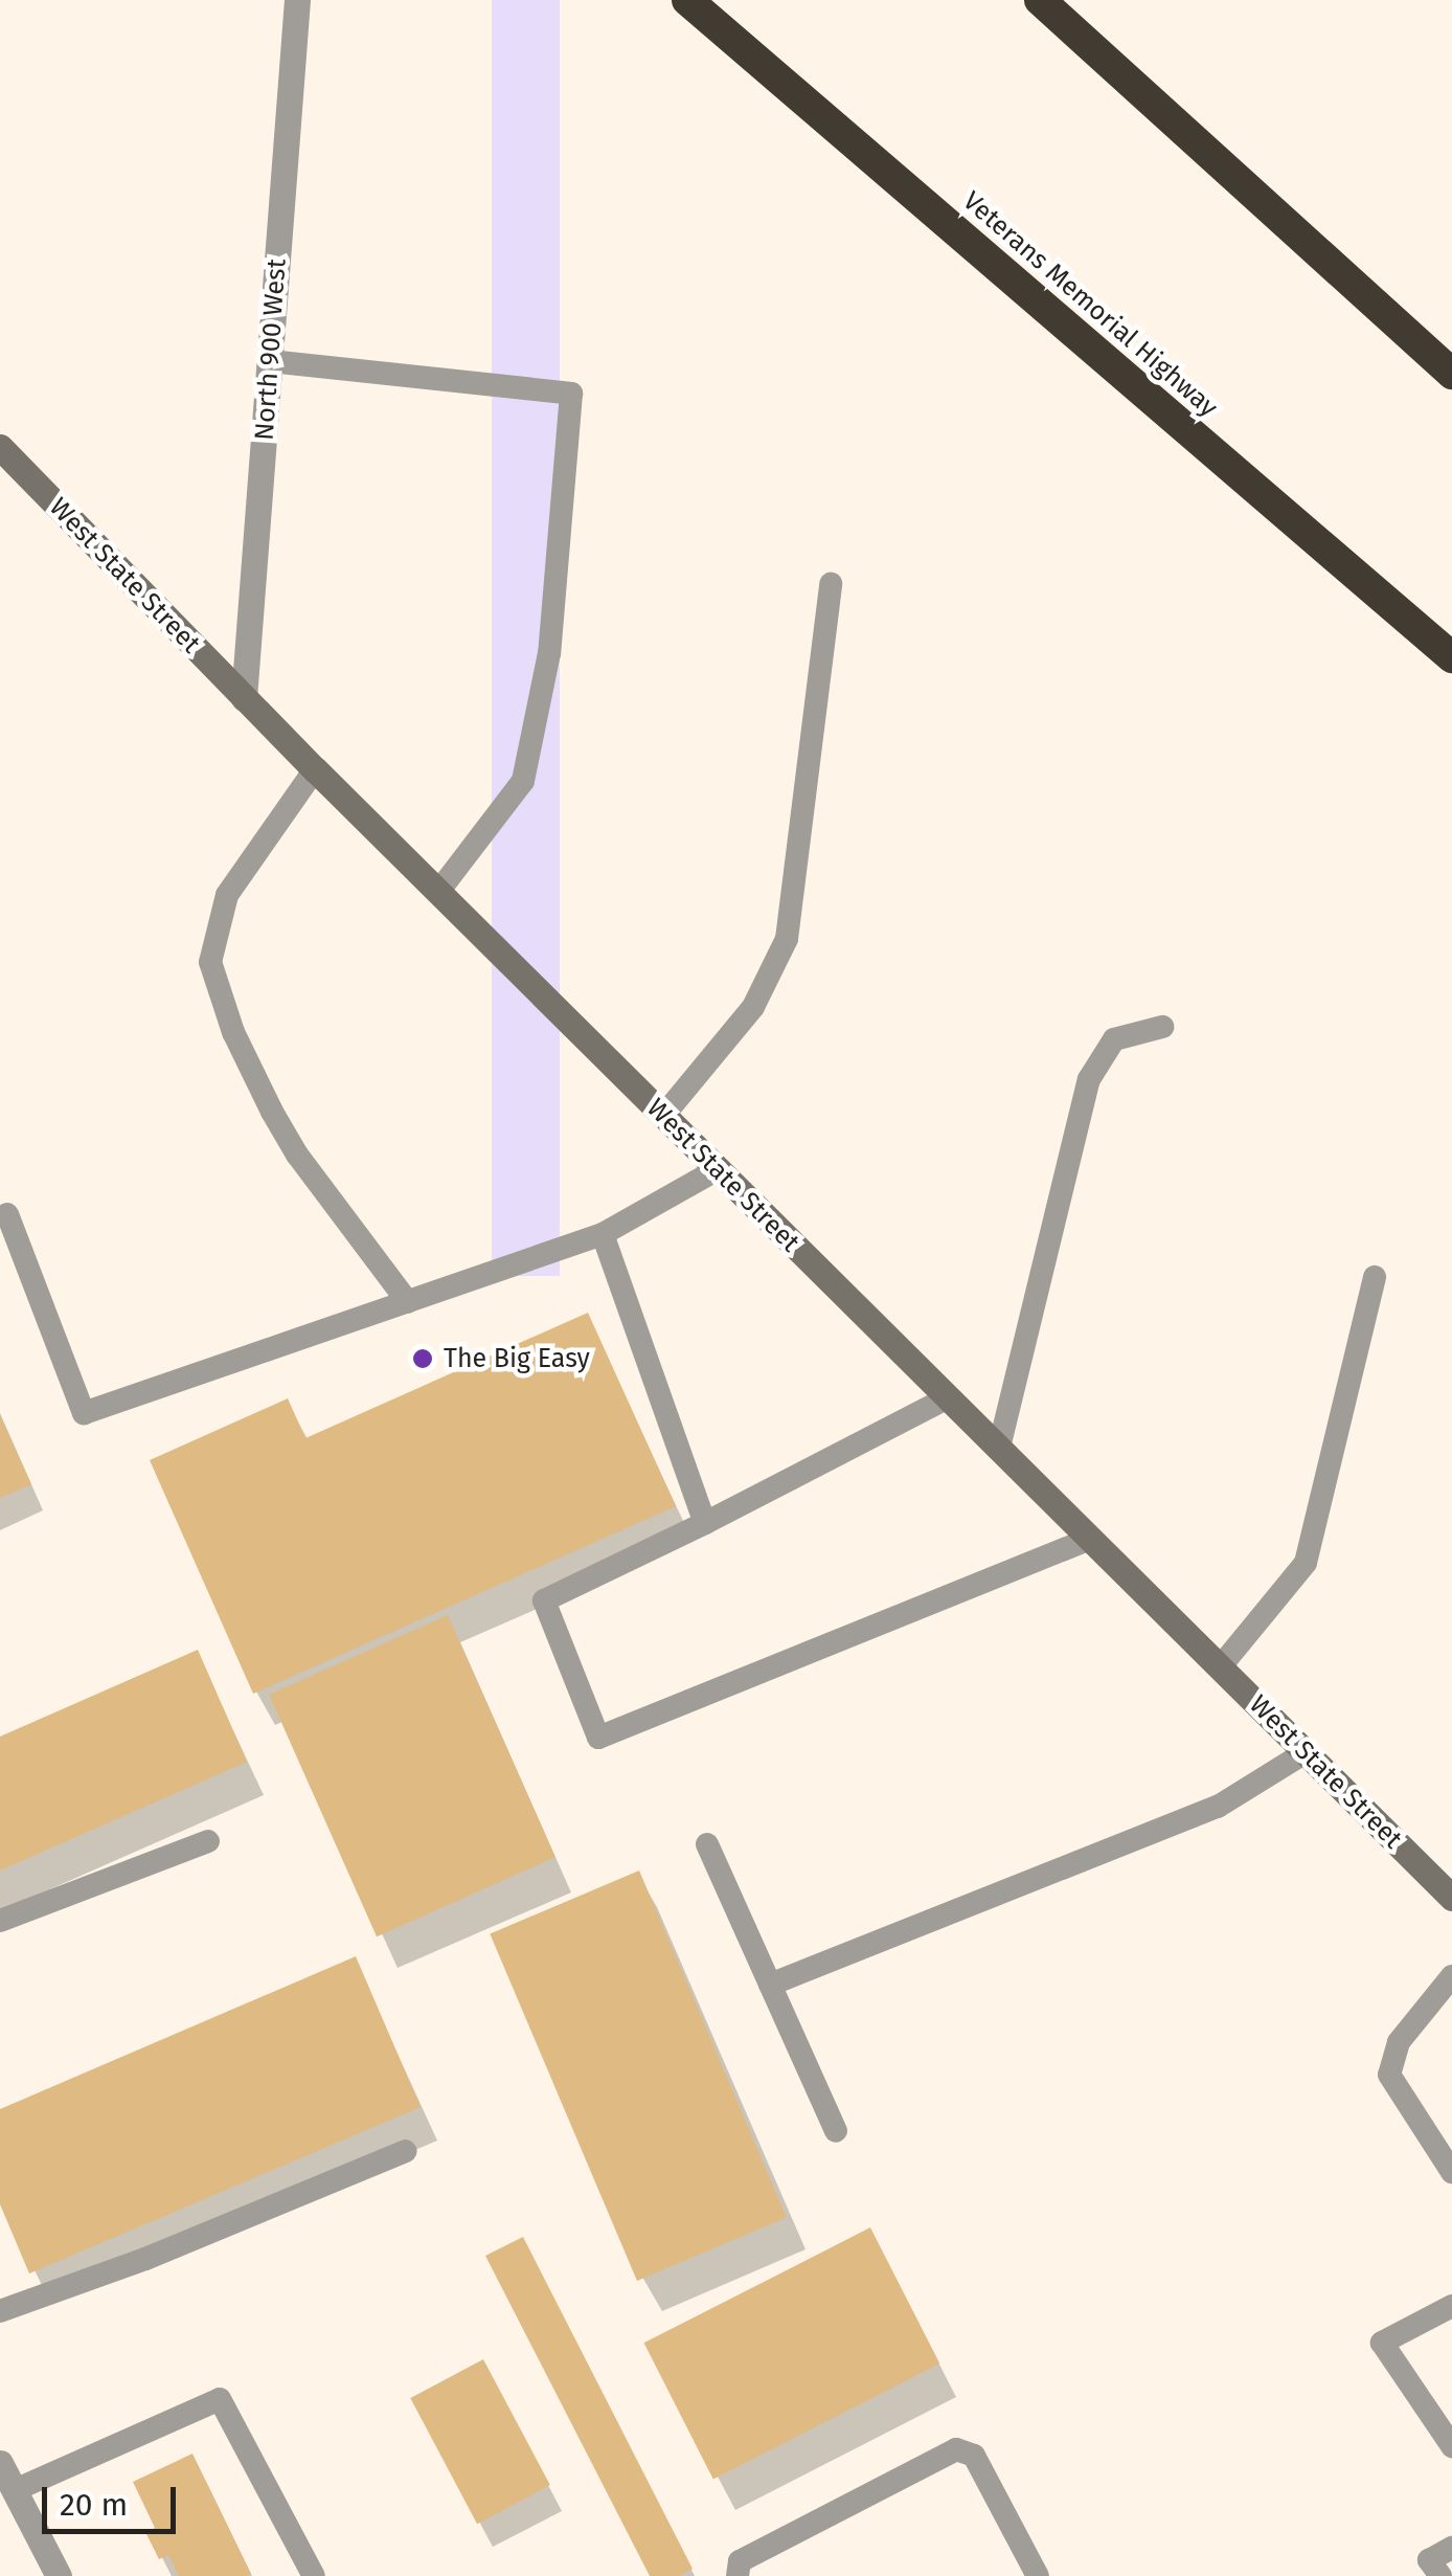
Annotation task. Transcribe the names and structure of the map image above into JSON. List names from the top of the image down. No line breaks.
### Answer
{"streets":{"highway":["Veterans Memorial Highway"],"main road":["West State Street"],"street":["North 900 West"]},"crossings":[["North 900 West","West State Street"]],"places":["The Big Easy"],"scale_bar":"20 m"}
